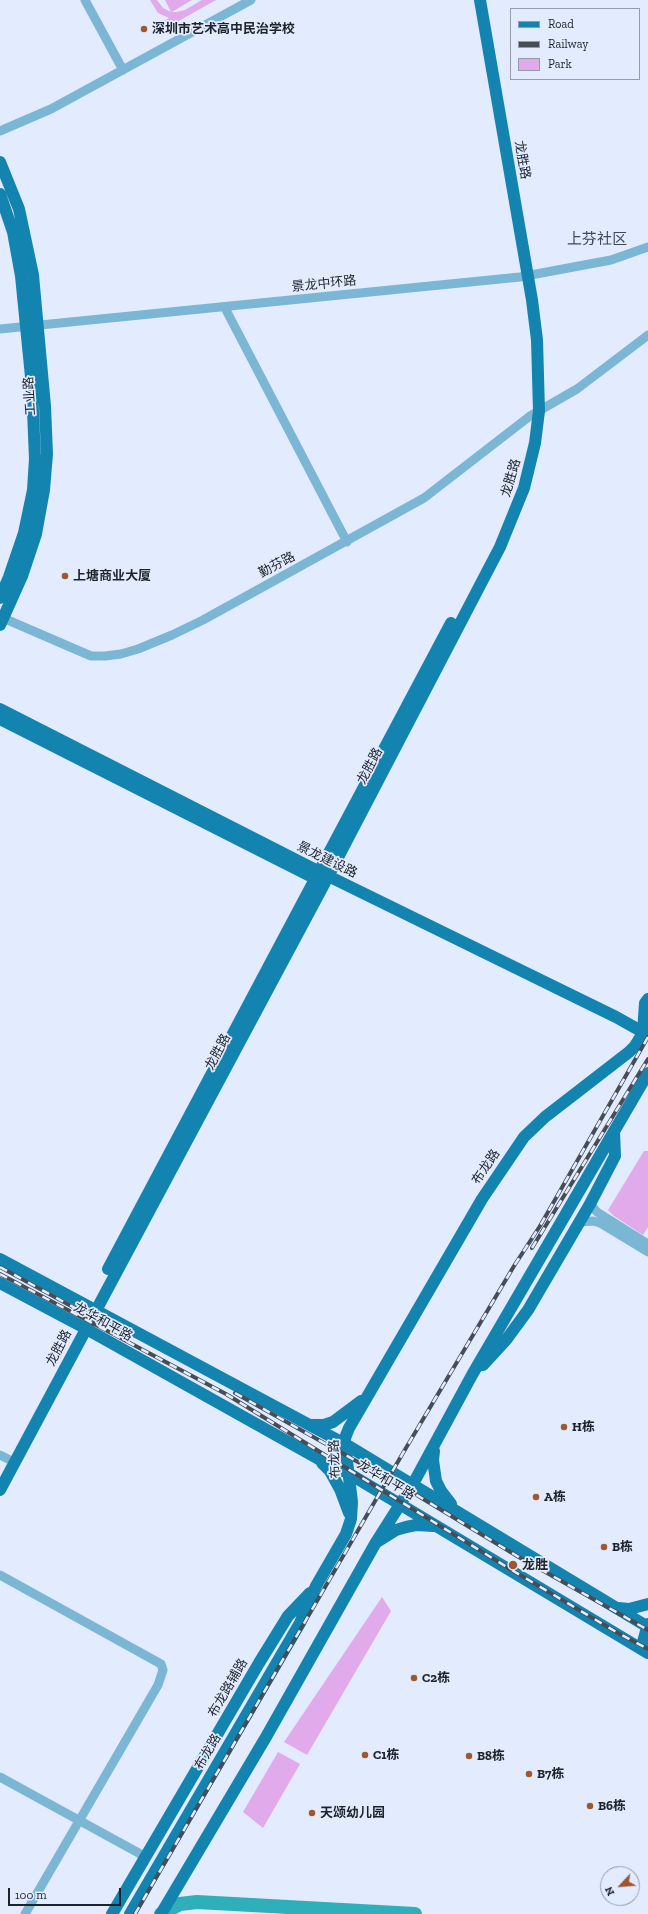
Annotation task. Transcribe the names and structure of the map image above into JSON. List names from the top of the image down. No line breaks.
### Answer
{"streets":{"main road":["龙胜路","工业路","景龙建设路","布龙路","龙华和平路","布龙路辅路"],"street":["景龙中环路","勤芬路"]},"crossings":[["龙胜路","景龙中环路"],["龙胜路","勤芬路"],["龙胜路","景龙建设路"],["龙胜路","龙华和平路"],["景龙中环路","工业路"],["工业路","勤芬路"],["景龙建设路","布龙路"],["布龙路","龙华和平路"],["布龙路","布龙路辅路"]],"districts":["上芬社区"],"places":["深圳市艺术高中民治学校","上塘商业大厦","H栋","A栋","B栋","龙胜","C2栋","C1栋","B8栋","B7栋","B6栋","天颂幼儿园"],"legend":["Road","Railway","Park"],"scale_bar":"100 m","north":"bottom left"}
